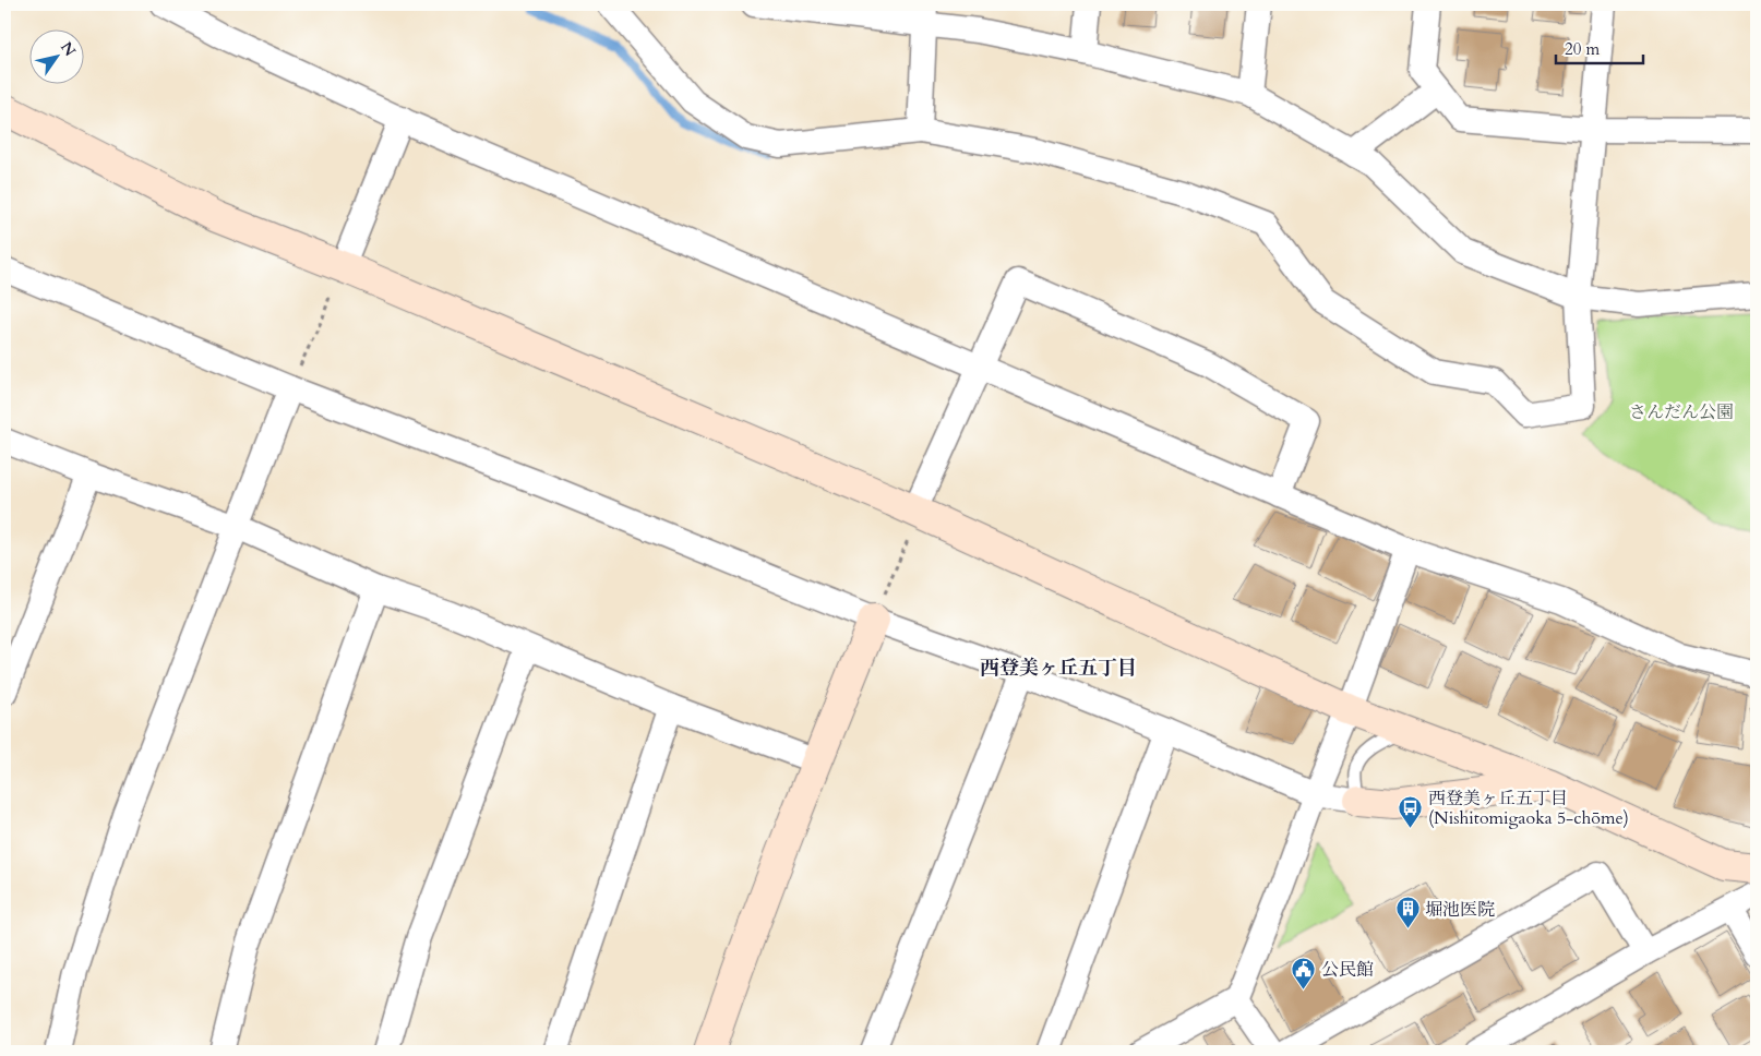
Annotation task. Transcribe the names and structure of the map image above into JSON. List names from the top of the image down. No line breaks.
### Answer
{"districts":["西登美ヶ丘五丁目"],"parks":["さんだん公園"],"places":{"bus stop":["西登美ヶ丘五丁目 (Nishitomigaoka 5-chōme)"],"building":["堀池医院"],"public building":["公民館"]},"scale_bar":"20 m","north":"top right"}
